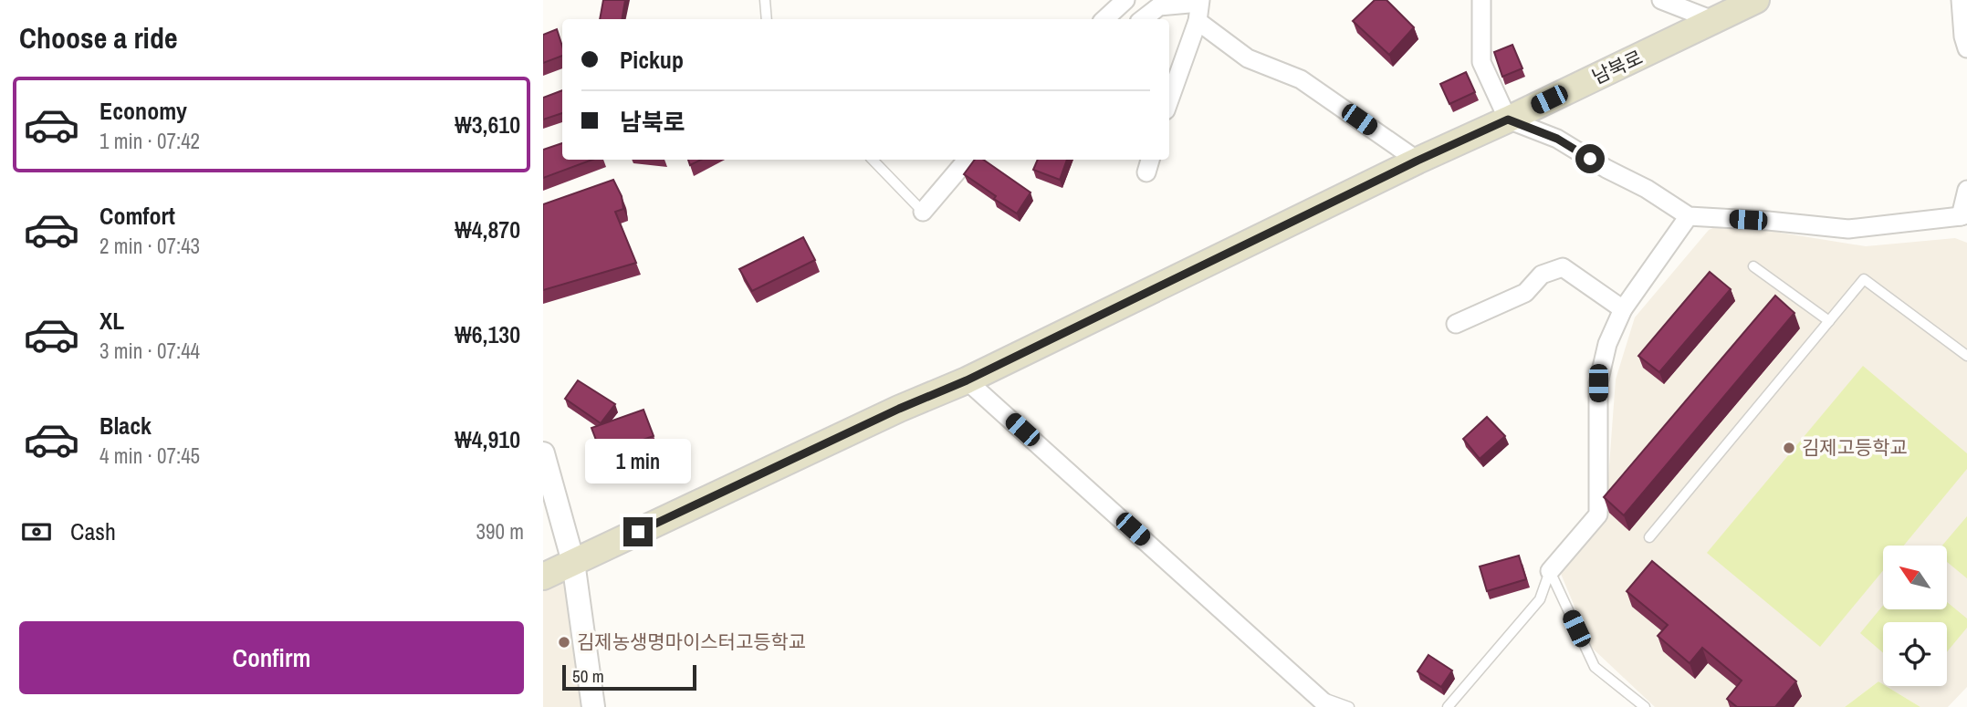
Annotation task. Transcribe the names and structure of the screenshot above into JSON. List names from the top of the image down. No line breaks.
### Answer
{"streets":{"main road":["남북로"]},"places":["김제고등학교","김제농생명마이스터고등학교"],"scale_bar":"50 m","north":"top left","page":{"heading":"Choose a ride","banner":["Pickup","남북로"],"list":[{"name":"Economy","note":"1 min · 07:42","value":"₩3,610"},{"name":"Comfort","note":"2 min · 07:43","value":"₩4,870"},{"name":"XL","note":"3 min · 07:44","value":"₩6,130"},{"name":"Black","note":"4 min · 07:45","value":"₩4,910"}],"bubble":"1 min","pay":["Cash","390 m"],"buttons":"Confirm","scale":"50 m"}}
